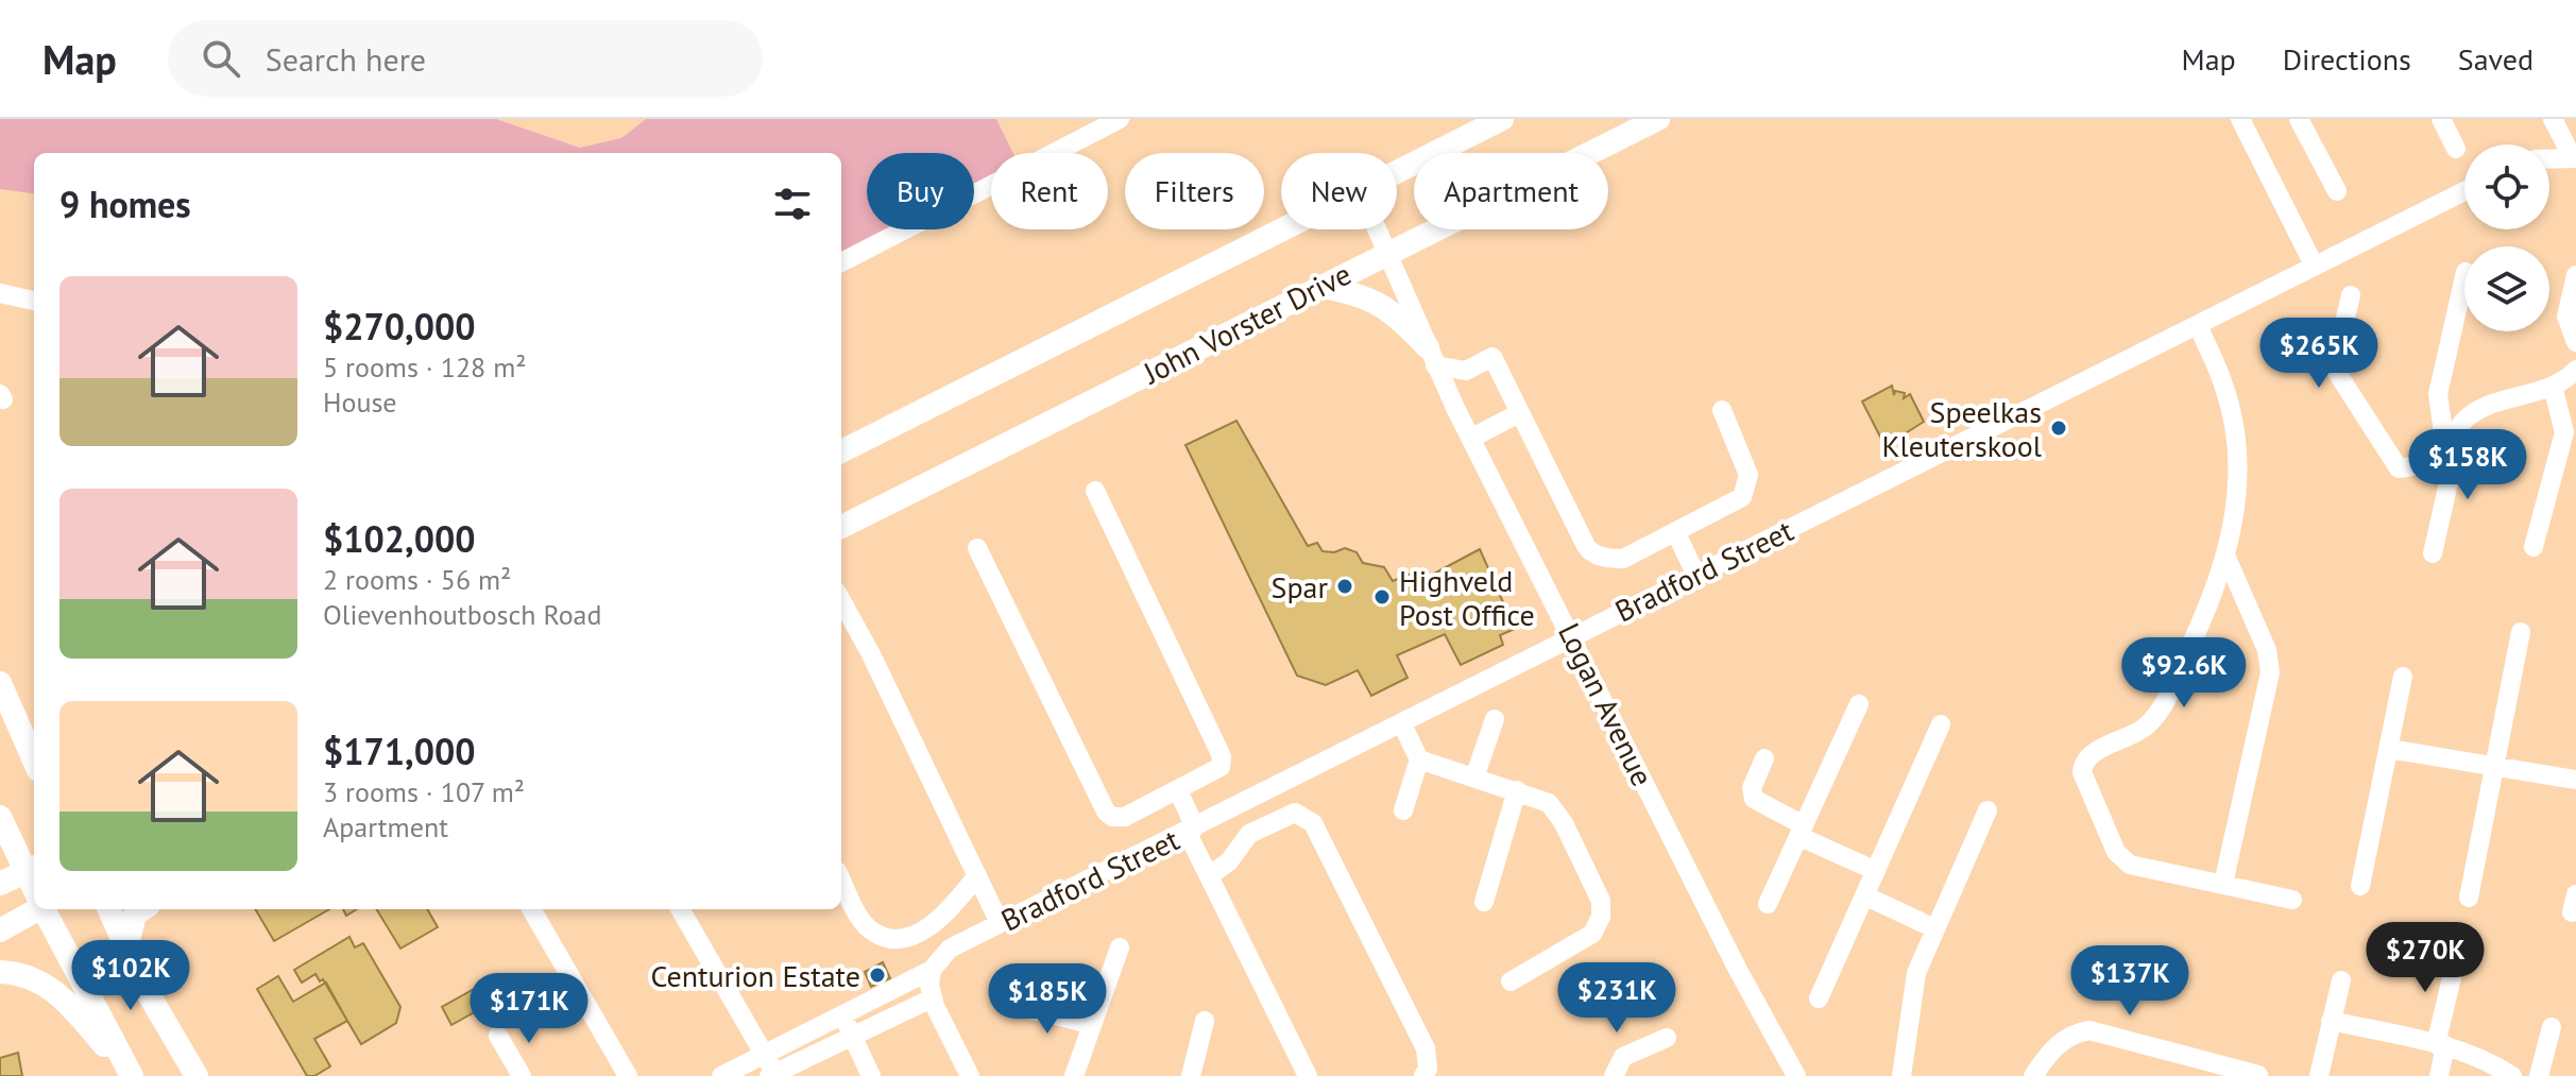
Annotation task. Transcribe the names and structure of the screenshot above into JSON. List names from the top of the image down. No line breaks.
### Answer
{"streets":{"main road":["John Vorster Drive"],"street":["Bradford Street","Logan Avenue"]},"crossings":[["John Vorster Drive","Logan Avenue"],["Bradford Street","Logan Avenue"]],"places":["Speelkas Kleuterskool","Spar","Highveld Post Office","Centurion Estate"],"page":{"header":"Map","search":"Search here","nav":["Map","Directions","Saved"],"chip":["Buy","Rent","Filters","New","Apartment"],"heading":"9 homes","list":[{"name":"$270,000","note":"5 rooms · 128 m² · House"},{"name":"$102,000","note":"2 rooms · 56 m² · Olievenhoutbosch Road"},{"name":"$171,000","note":"3 rooms · 107 m² · Apartment"}],"price":["$265K","$158K","$92.6K","$270K","$102K","$137K","$231K","$185K","$171K"]}}
